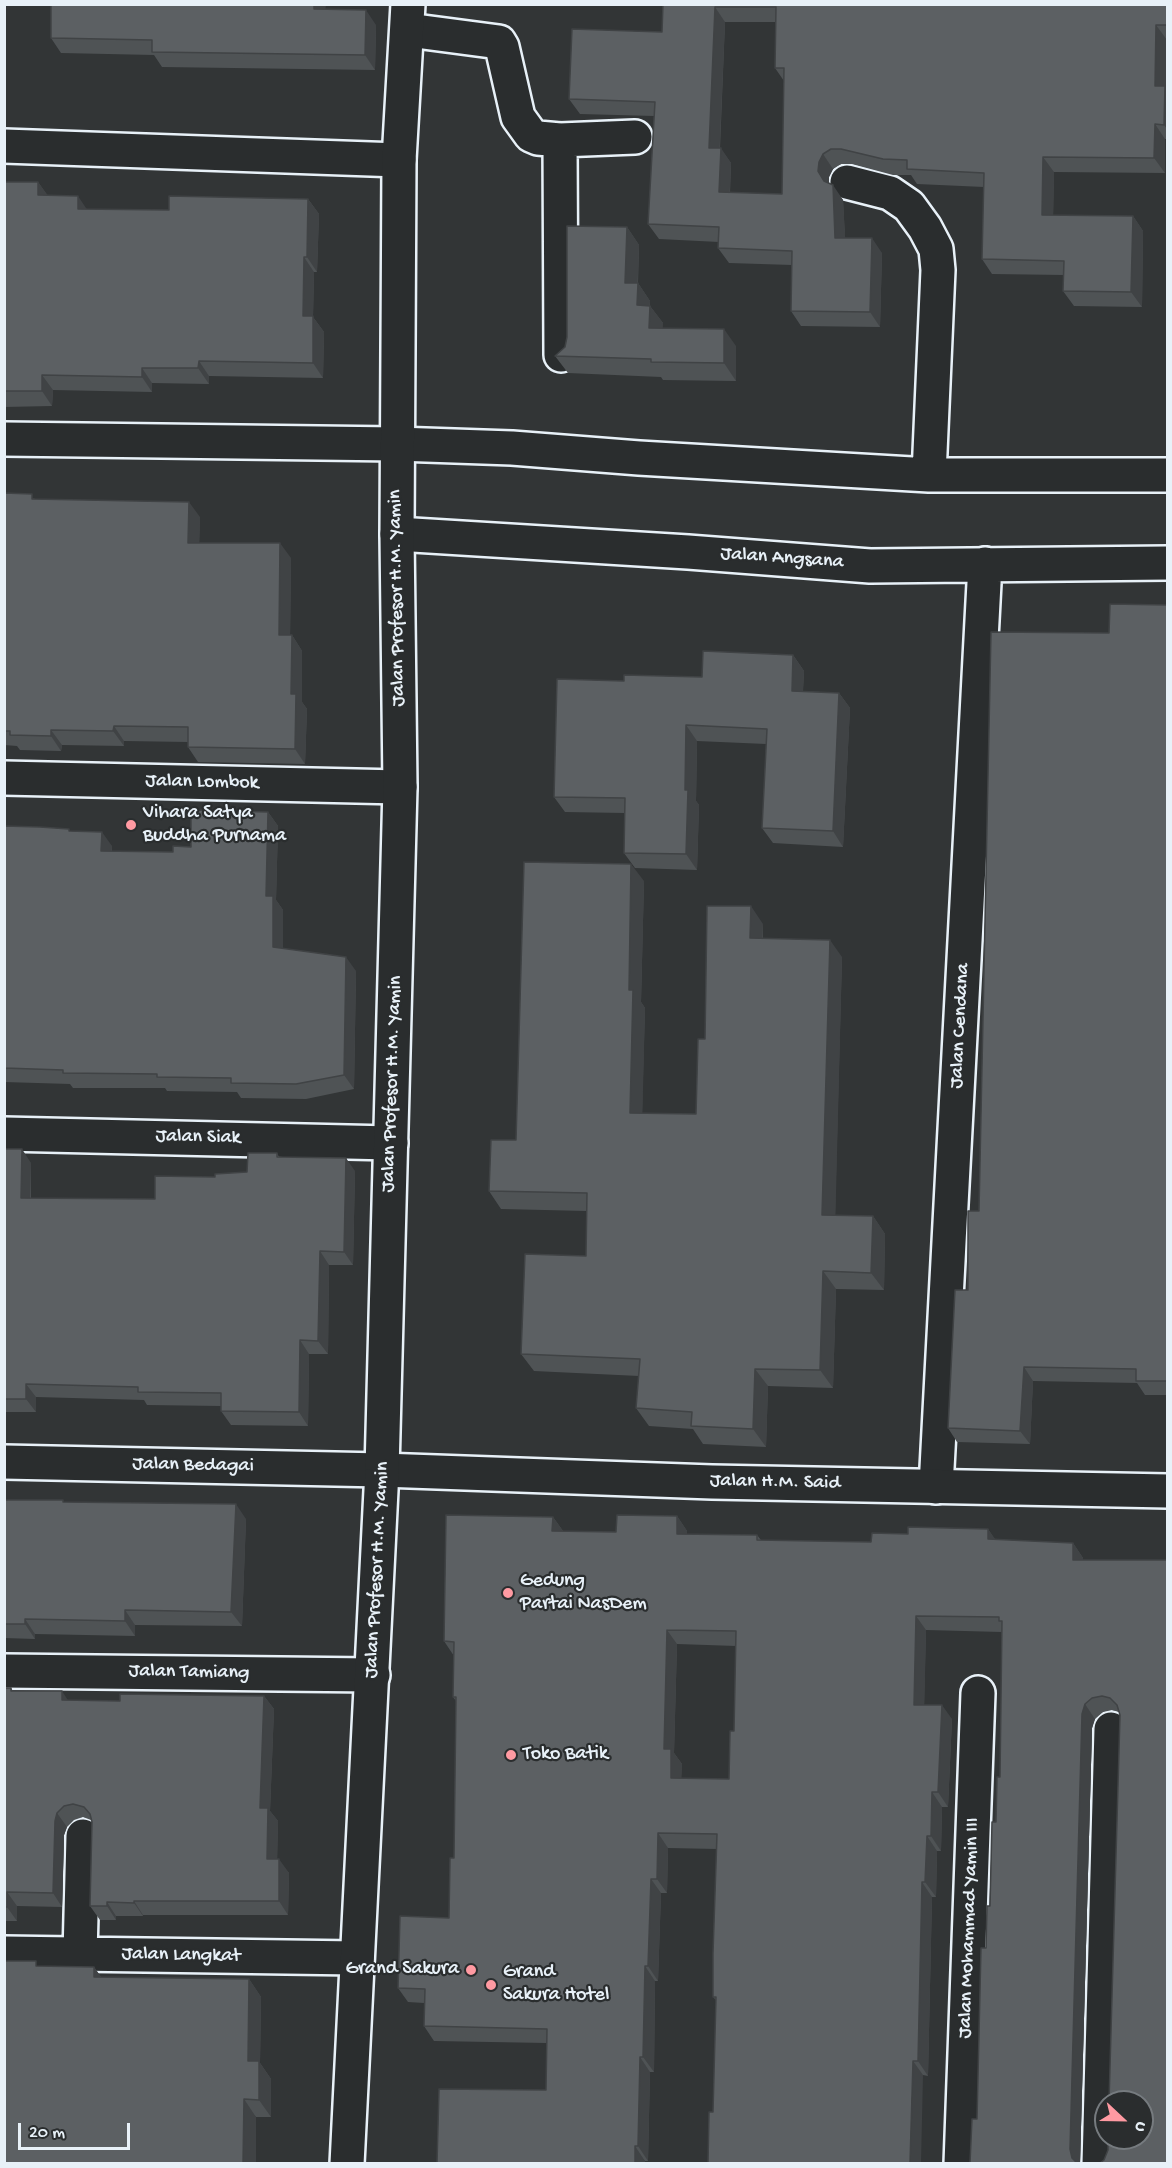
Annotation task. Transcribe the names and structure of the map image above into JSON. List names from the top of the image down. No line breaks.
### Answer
{"streets":{"street":["Jalan Angsana","Jalan Profesor H.M. Yamin","Jalan Lombok","Jalan Cendana","Jalan Siak","Jalan Bedagai","Jalan H.M. Said","Jalan Tamiang","Jalan Mohammad Yamin III","Jalan Langkat"]},"crossings":[["Jalan Angsana","Jalan Profesor H.M. Yamin"],["Jalan Angsana","Jalan Cendana"],["Jalan Profesor H.M. Yamin","Jalan Lombok"],["Jalan Profesor H.M. Yamin","Jalan Siak"],["Jalan Profesor H.M. Yamin","Jalan Bedagai"],["Jalan Profesor H.M. Yamin","Jalan H.M. Said"],["Jalan Profesor H.M. Yamin","Jalan Tamiang"],["Jalan Profesor H.M. Yamin","Jalan Langkat"],["Jalan Cendana","Jalan H.M. Said"],["Jalan Bedagai","Jalan H.M. Said"]],"places":["Vihara Satya Buddha Purnama","Gedung Partai NasDem","Toko Batik","Grand Sakura","Grand Sakura Hotel"],"scale_bar":"20 m","north":"right"}
